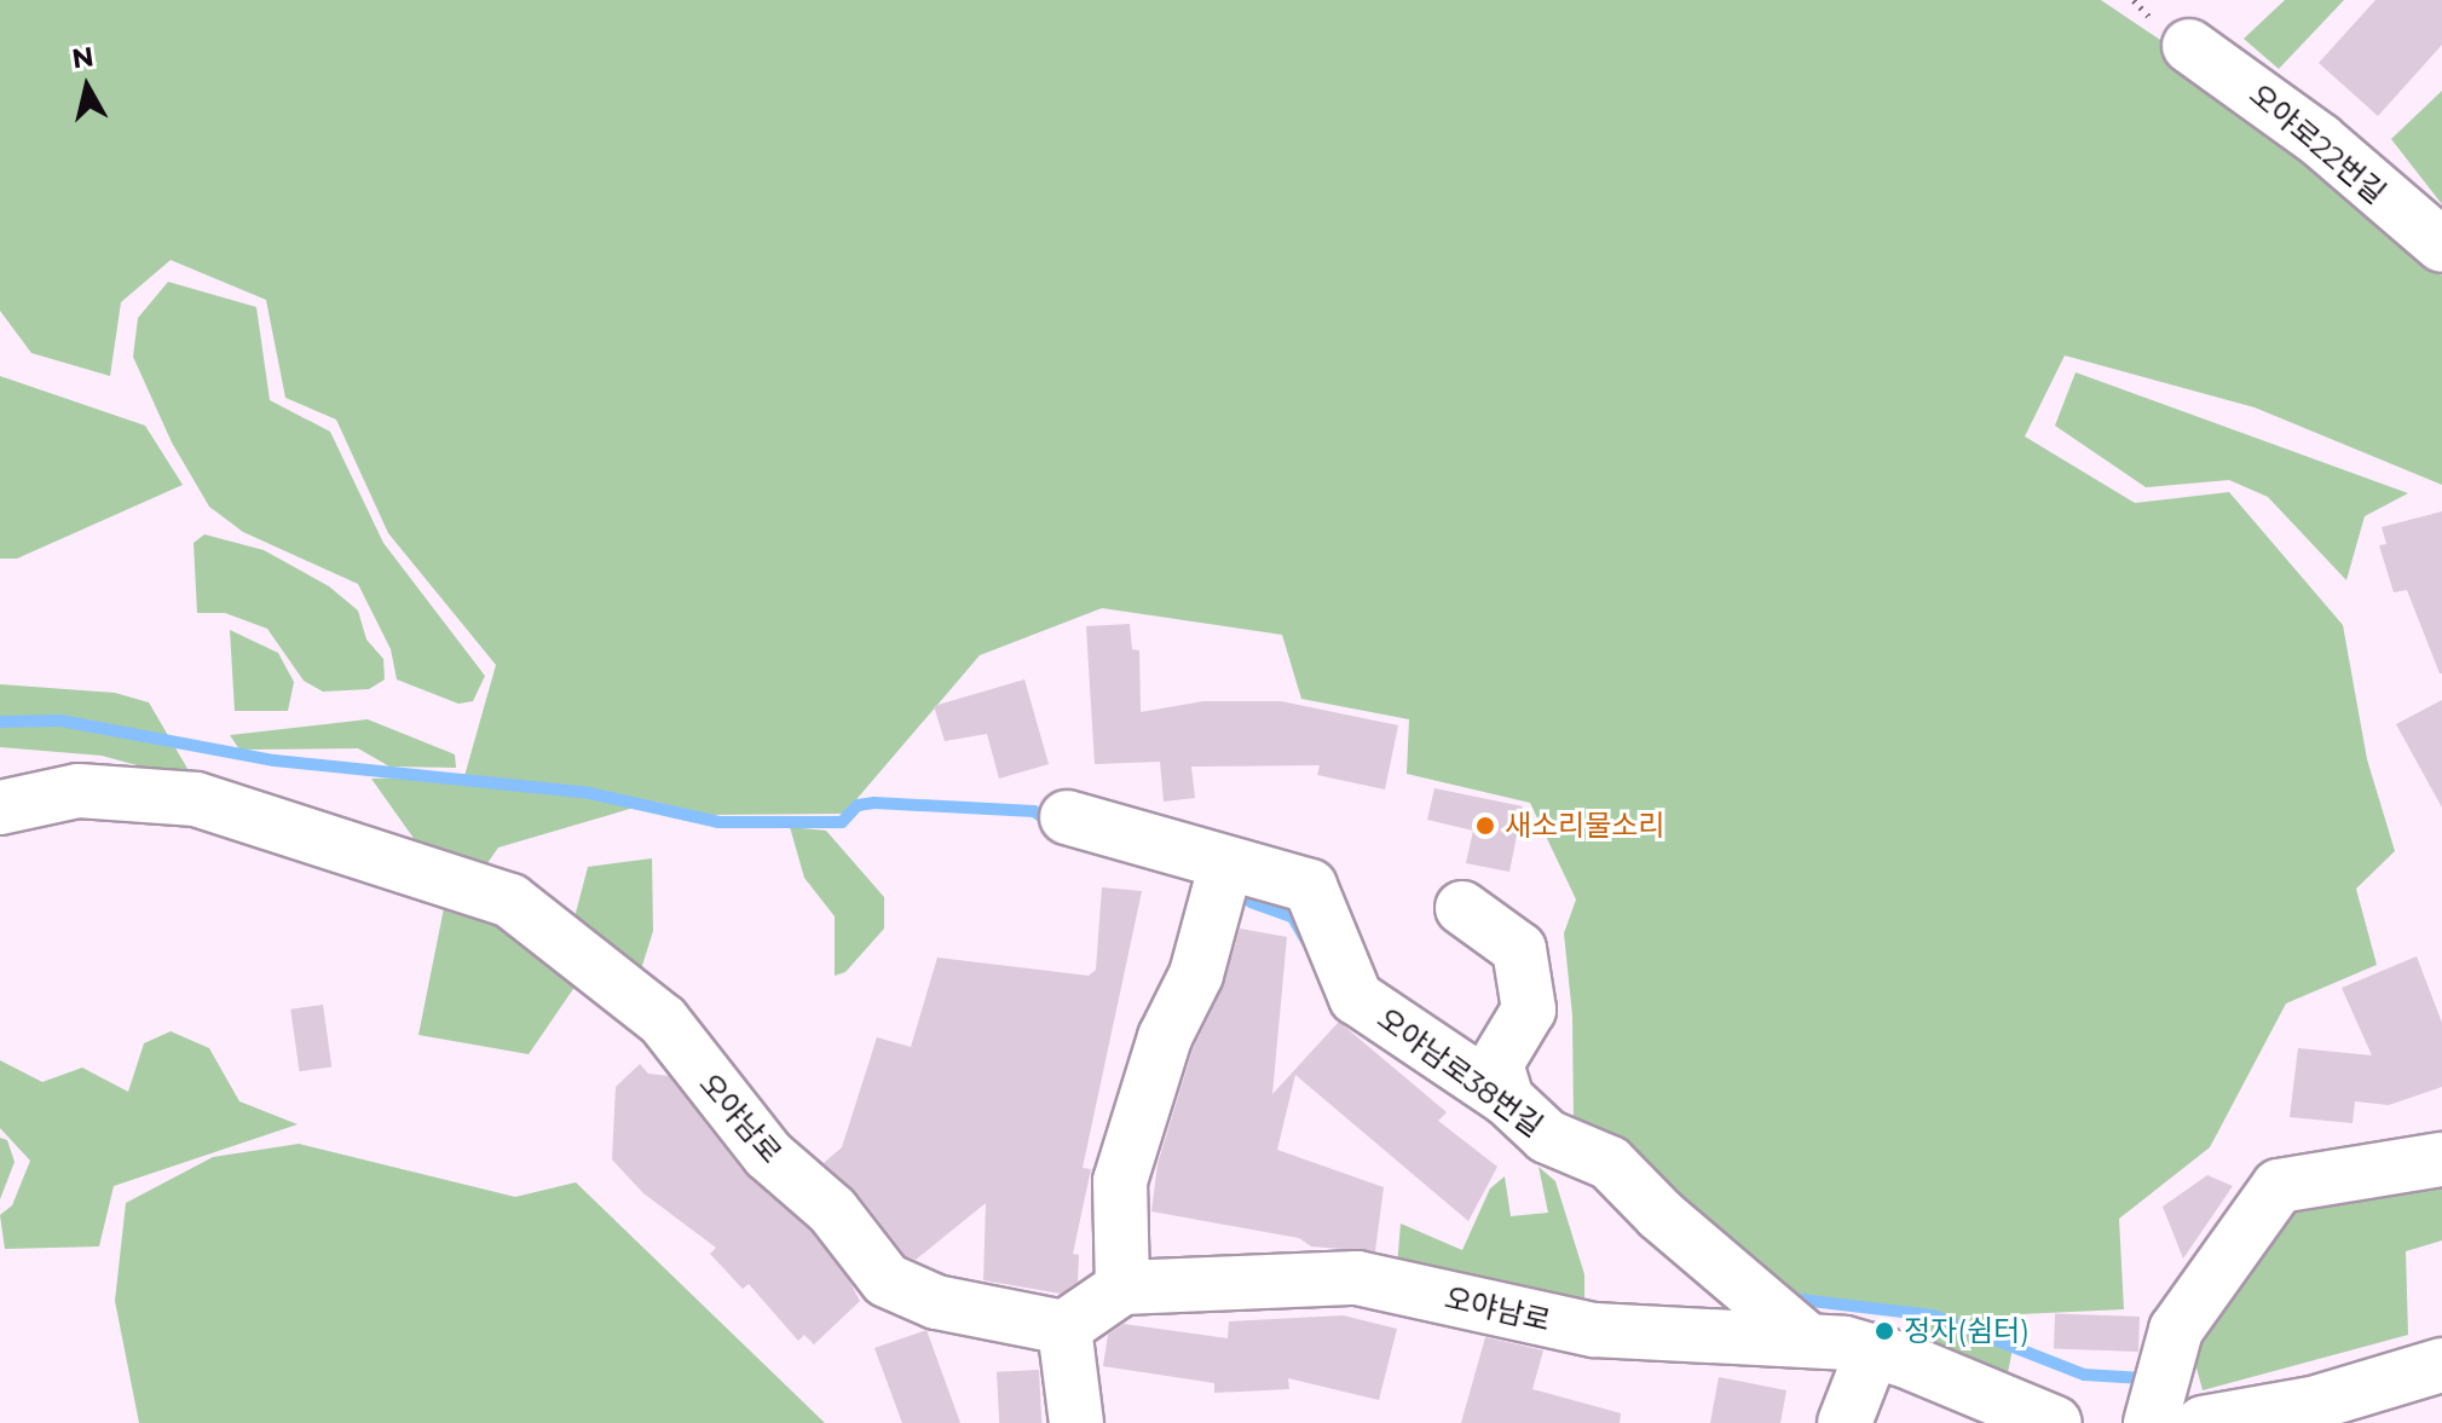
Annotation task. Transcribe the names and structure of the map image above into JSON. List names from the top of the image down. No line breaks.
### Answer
{"streets":{"street":["오야로22번길","오야남로38번길","오야남로"]},"crossings":[["오야남로38번길","오야남로"]],"places":["새소리물소리","정자(쉼터)"],"north":"top"}
